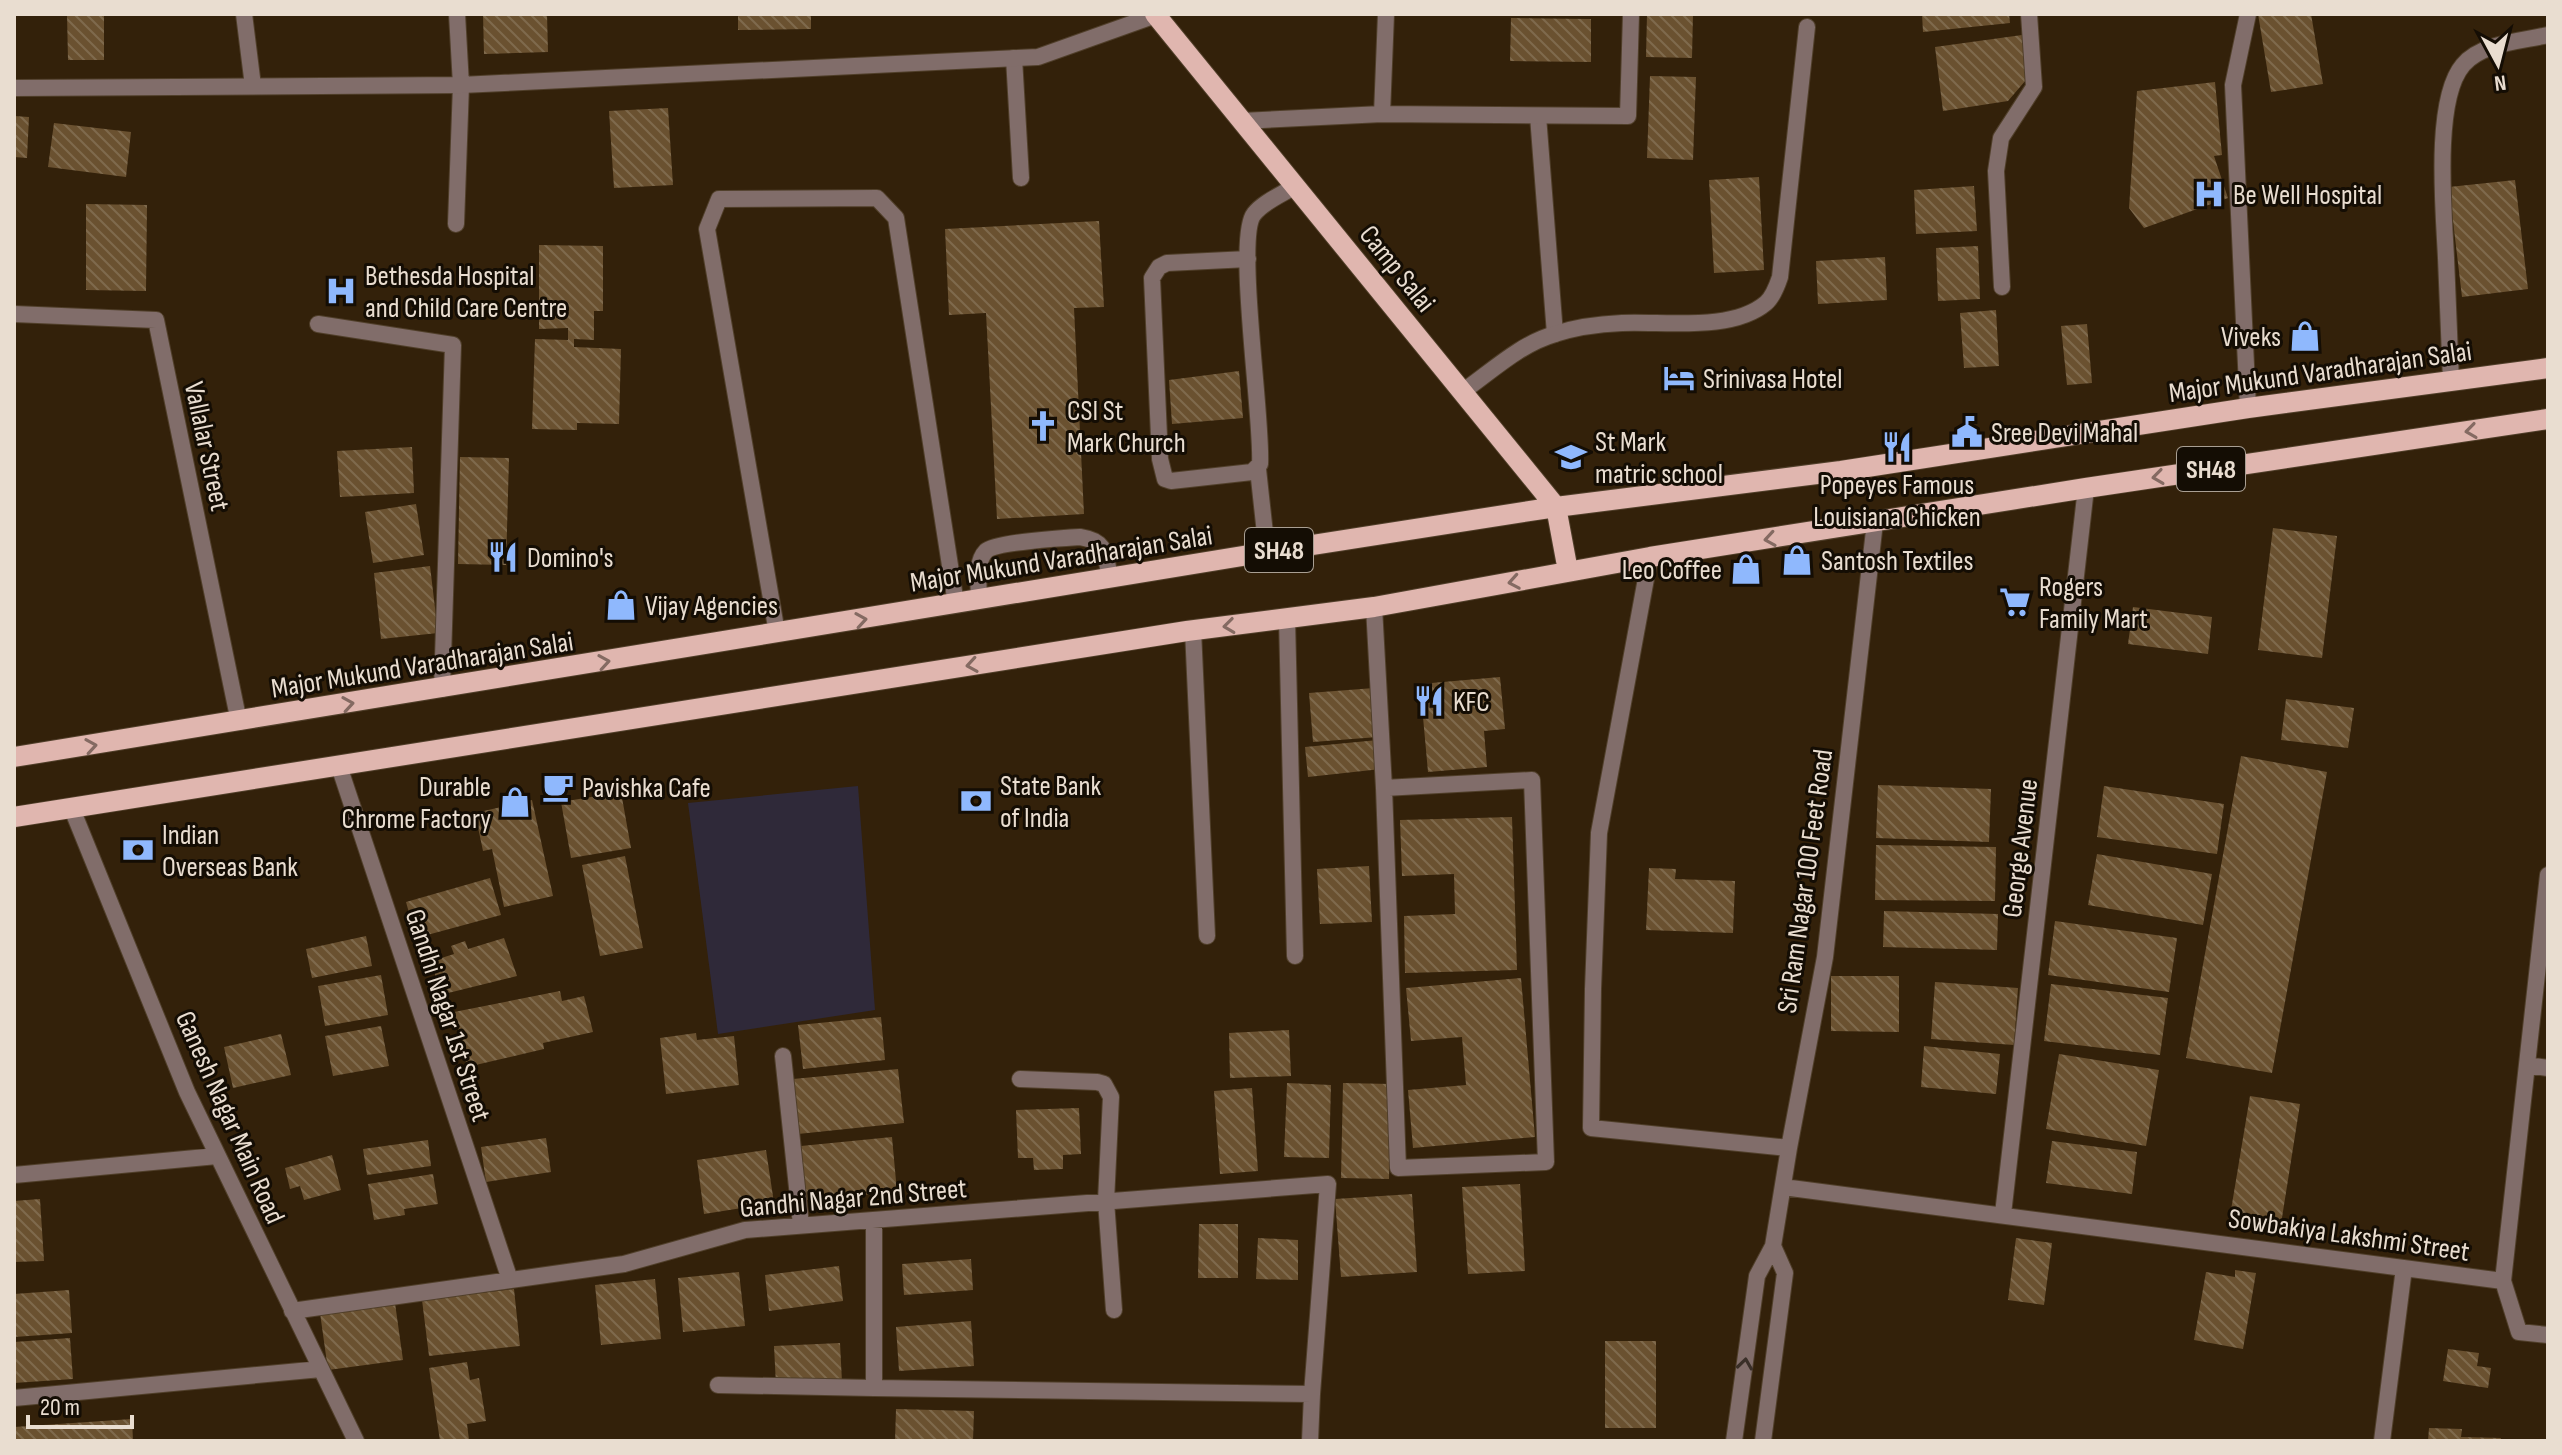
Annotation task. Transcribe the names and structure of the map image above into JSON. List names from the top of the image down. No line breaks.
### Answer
{"streets":{"main road":["Camp Salai","Major Mukund Varadharajan Salai","SH48"],"street":["Vallalar Street","George Avenue","Sri Ram Nagar 100 Feet Road","Gandhi Nagar 1st Street","Ganesh Nagar Main Road","Gandhi Nagar 2nd Street","Sowbakiya Lakshmi Street"]},"crossings":[["Camp Salai","Major Mukund Varadharajan Salai"],["Camp Salai","SH48"],["Major Mukund Varadharajan Salai","Vallalar Street"],["SH48","George Avenue"],["SH48","Sri Ram Nagar 100 Feet Road"],["SH48","Gandhi Nagar 1st Street"],["SH48","Ganesh Nagar Main Road"],["George Avenue","Sowbakiya Lakshmi Street"],["Sri Ram Nagar 100 Feet Road","Sowbakiya Lakshmi Street"],["Gandhi Nagar 1st Street","Gandhi Nagar 2nd Street"],["Ganesh Nagar Main Road","Gandhi Nagar 2nd Street"]],"places":{"hospital":["Be Well Hospital","Bethesda Hospital and Child Care Centre"],"shop":["Viveks","Santosh Textiles","Leo Coffee","Vijay Agencies","Durable Chrome Factory"],"hotel":["Srinivasa Hotel"],"church":["CSI St Mark Church"],"public building":["Sree Devi Mahal"],"restaurant":["Popeyes Famous Louisiana Chicken","Domino's","KFC"],"school or university":["St Mark matric school"],"supermarket":["Rogers Family Mart"],"cafe":["Pavishka Cafe"],"bank":["State Bank of India","Indian Overseas Bank"]},"scale_bar":"20 m","north":"bottom"}
